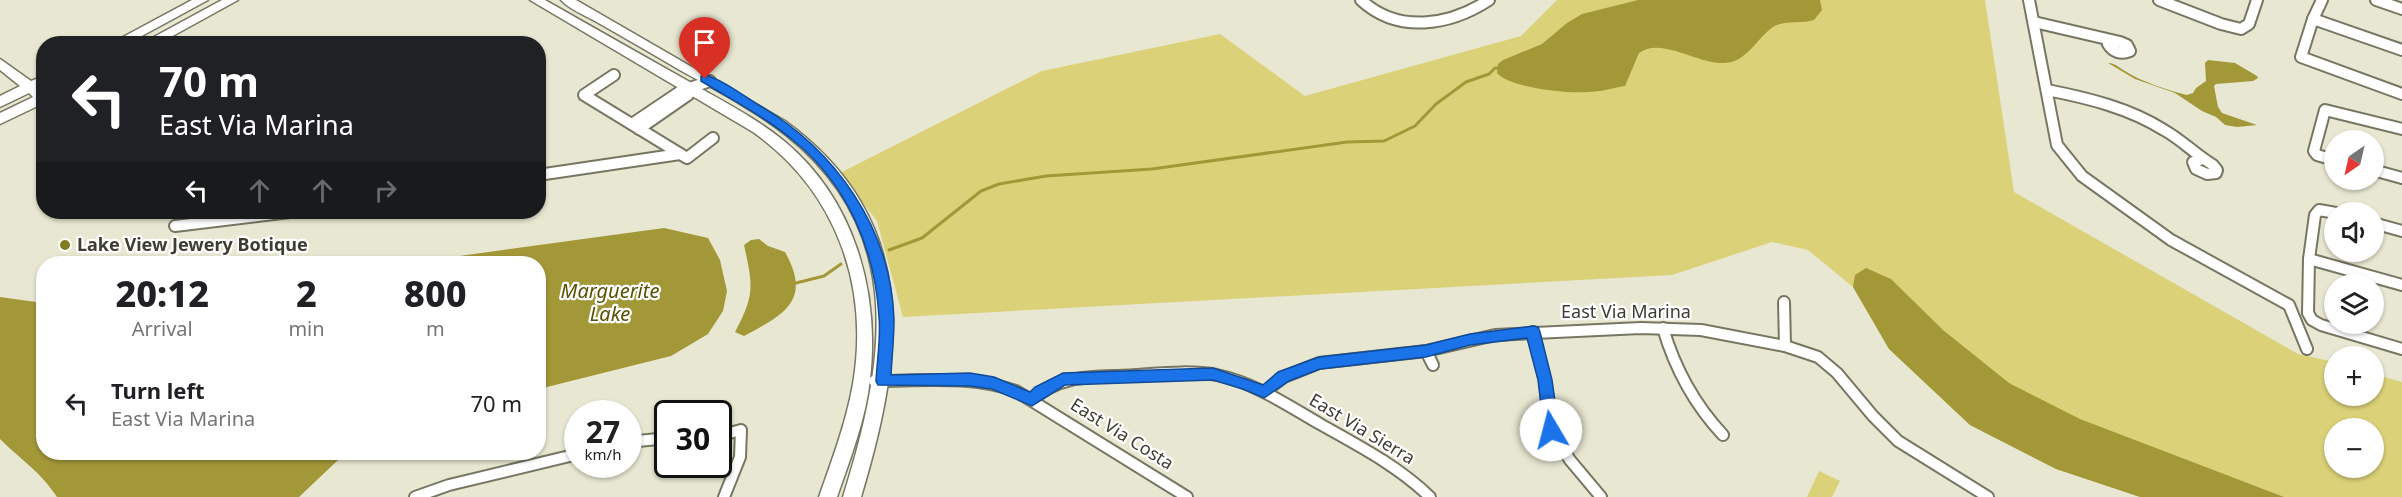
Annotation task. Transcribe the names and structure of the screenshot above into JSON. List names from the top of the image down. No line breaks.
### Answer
{"streets":{"street":["East Via Marina","East Via Sierra","East Via Costa"]},"crossings":[["East Via Marina","East Via Sierra"],["East Via Sierra","East Via Costa"]],"water":["Marguerite Lake"],"places":["Lake View Jewery Botique"],"north":"bottom left","page":{"turn":["70 m","East Via Marina"],"map_buttons":["+","−"],"eta":["20:12","Arrival","2","min","800","m"],"list":[{"name":"Turn left","note":"East Via Marina","value":"70 m"}],"speed":"27 km/h","limit":"30"}}
